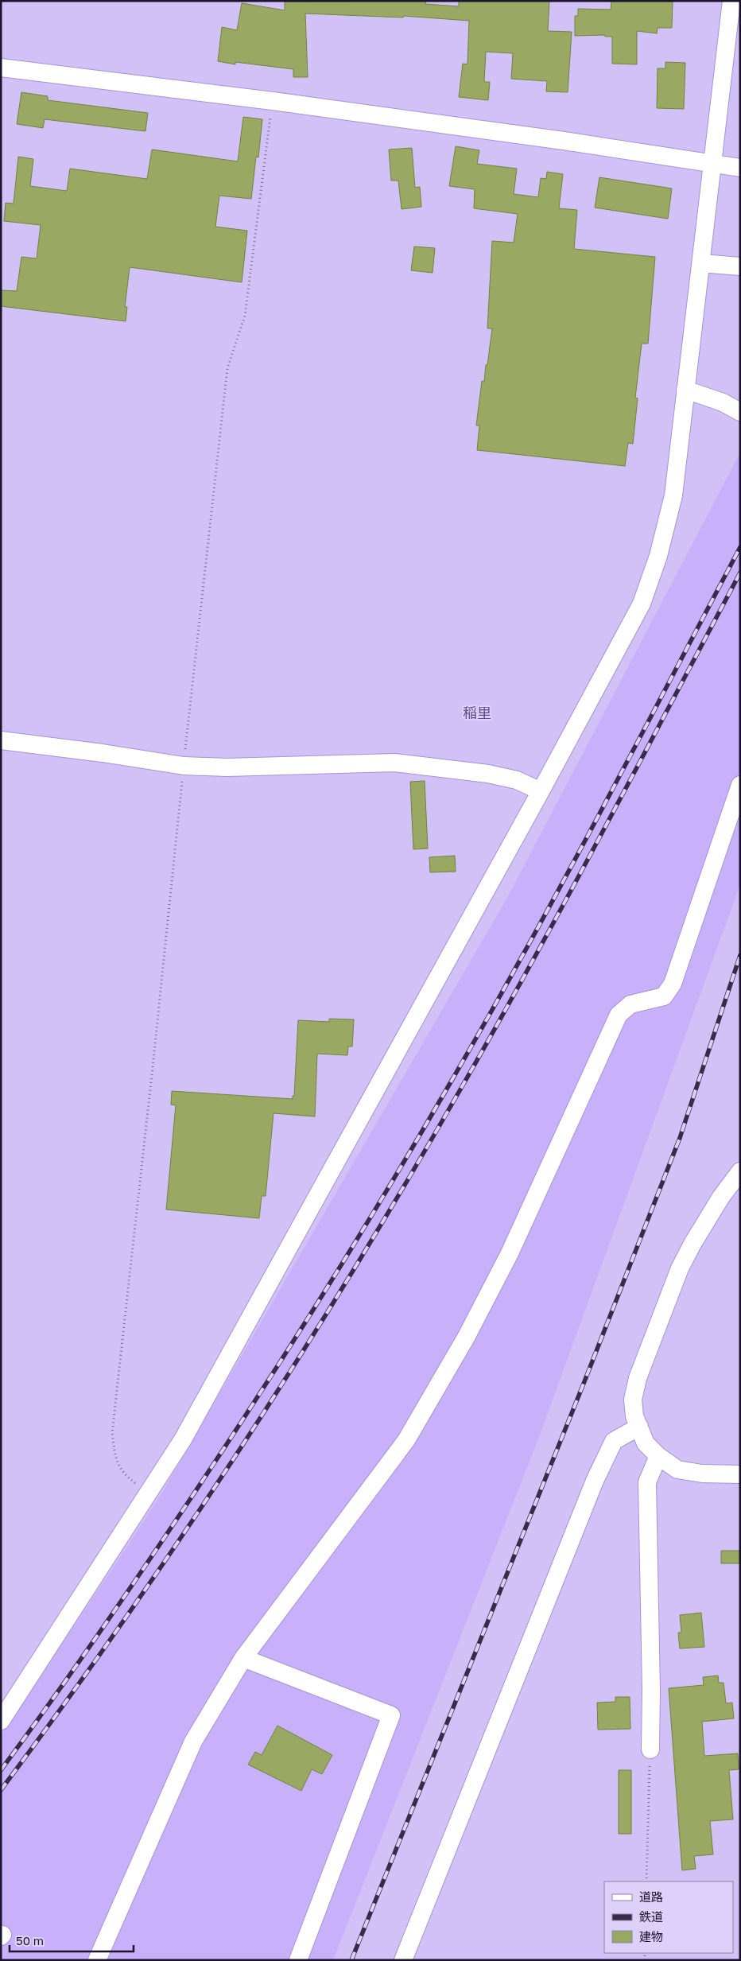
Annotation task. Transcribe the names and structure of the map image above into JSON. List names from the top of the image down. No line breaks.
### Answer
{"districts":["稲里"],"legend":["道路","鉄道","建物"],"scale_bar":"50 m"}
